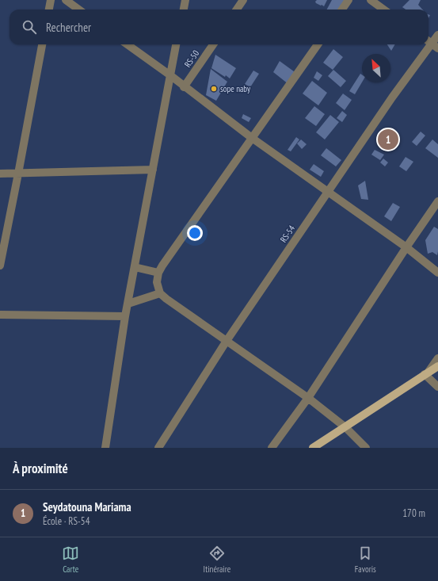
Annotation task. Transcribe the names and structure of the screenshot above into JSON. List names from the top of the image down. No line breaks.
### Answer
{"streets":{"street":["RS-50","RS-54"]},"places":["sope naby"],"north":"top left","page":{"search":"Rechercher","pins":"1","heading":"À proximité","list":[{"mark":"1","name":"Seydatouna Mariama","note":"École · RS-54","value":"170 m"}],"nav":["Carte","Itinéraire","Favoris"]}}
